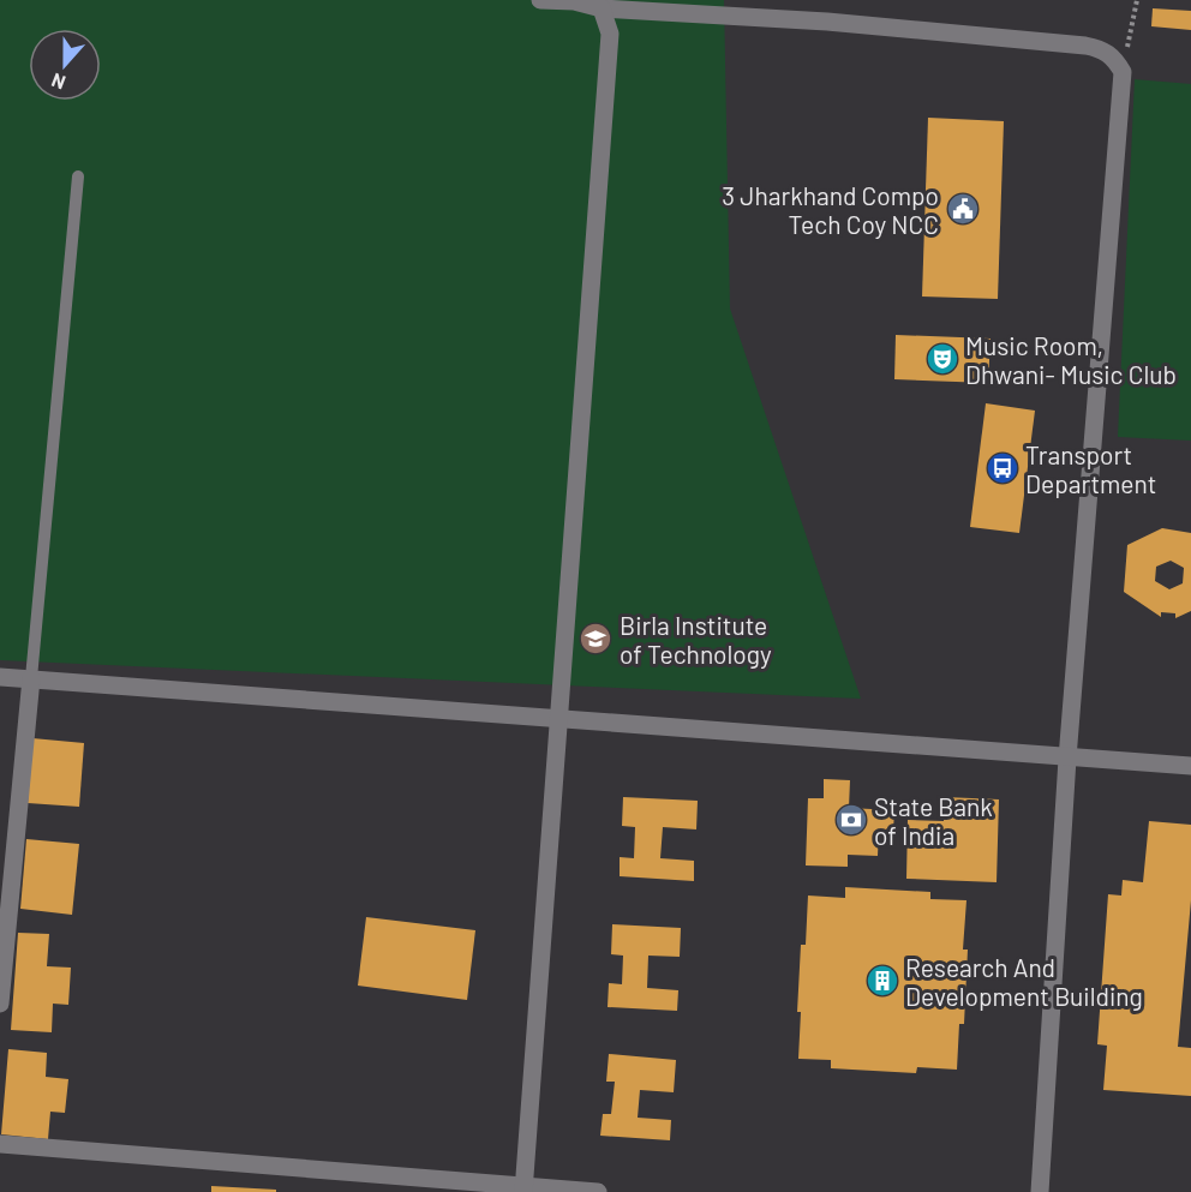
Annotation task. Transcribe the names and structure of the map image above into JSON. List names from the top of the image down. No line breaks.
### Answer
{"places":{"public building":["3 Jharkhand Compo Tech Coy NCC"],"theatre":["Music Room, Dhwani- Music Club"],"bus stop":["Transport Department"],"school or university":["Birla Institute of Technology"],"bank":["State Bank of India"],"building":["Research And Development Building"]},"north":"bottom"}
